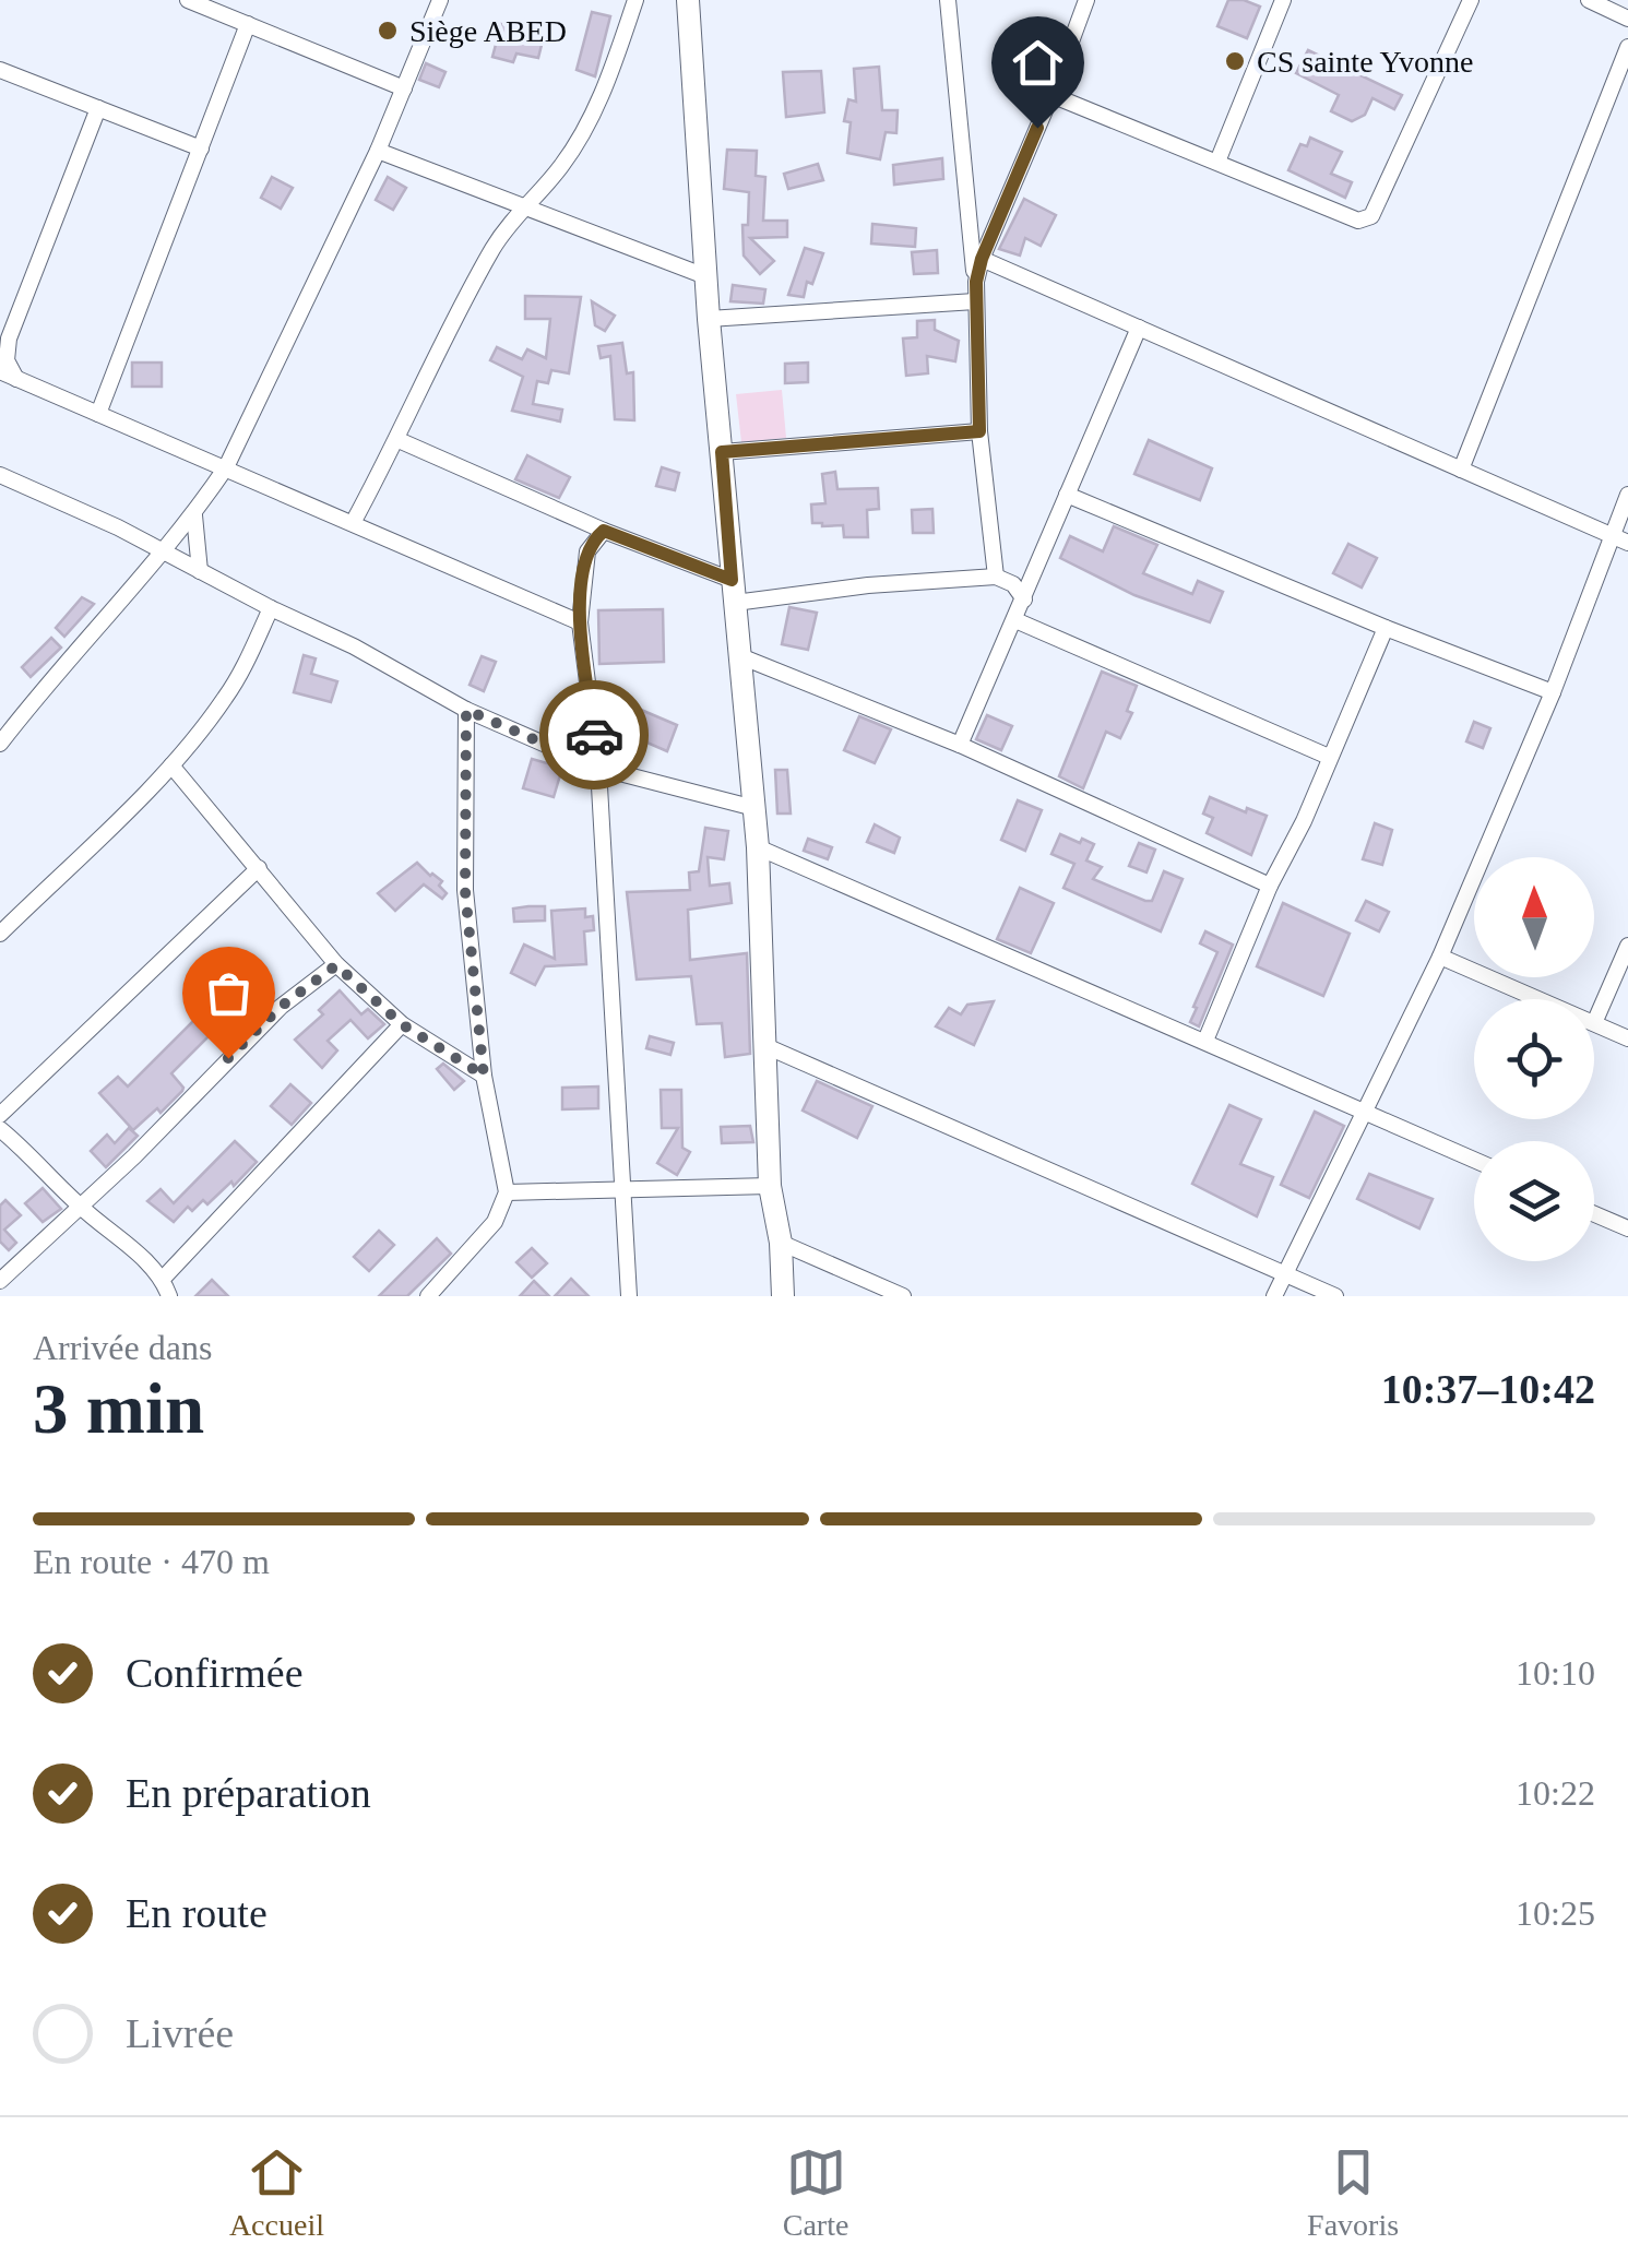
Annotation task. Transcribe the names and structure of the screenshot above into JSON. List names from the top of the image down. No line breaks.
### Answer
{"places":["Siège ABED","CS sainte Yvonne"],"north":"top","page":{"heading":["3 min","Arrivée dans","10:37–10:42"],"bar":"En route · 470 m","list":[["Confirmée","10:10"],["En préparation","10:22"],["En route","10:25"],"Livrée"],"tabs":["Accueil","Carte","Favoris"]}}
